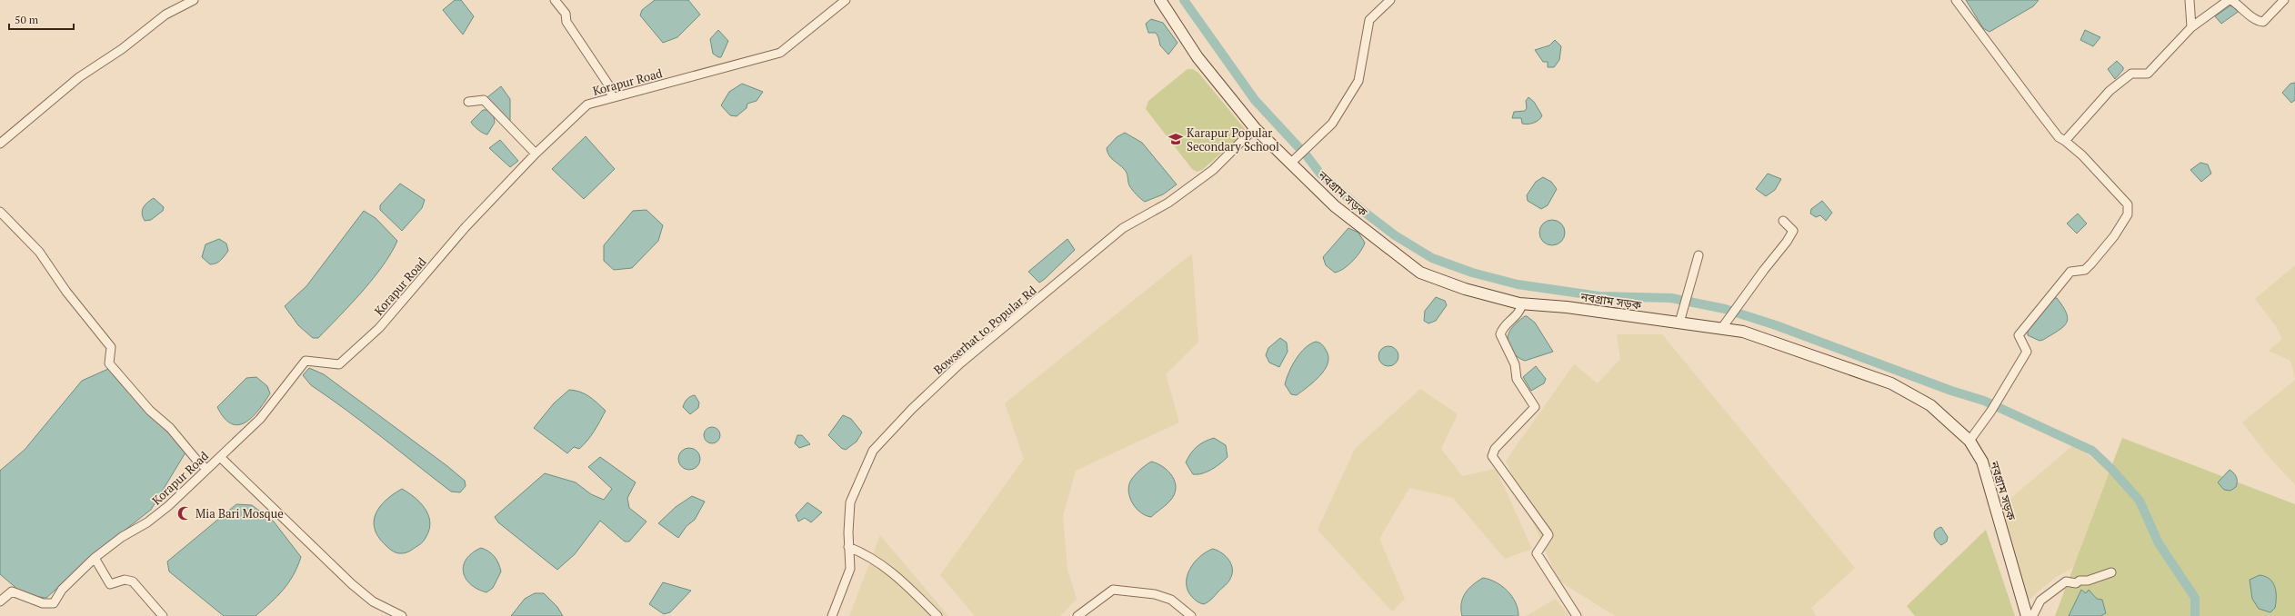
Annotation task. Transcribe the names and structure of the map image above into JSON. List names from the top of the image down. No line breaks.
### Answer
{"streets":{"main road":["নবগ্রাম সড়ক"],"street":["Korapur Road","Bowserhat to Popular Rd"]},"crossings":[["নবগ্রাম সড়ক","Bowserhat to Popular Rd"]],"places":{"school or university":["Karapur Popular Secondary School"],"mosque":["Mia Bari Mosque"]},"scale_bar":"50 m"}
